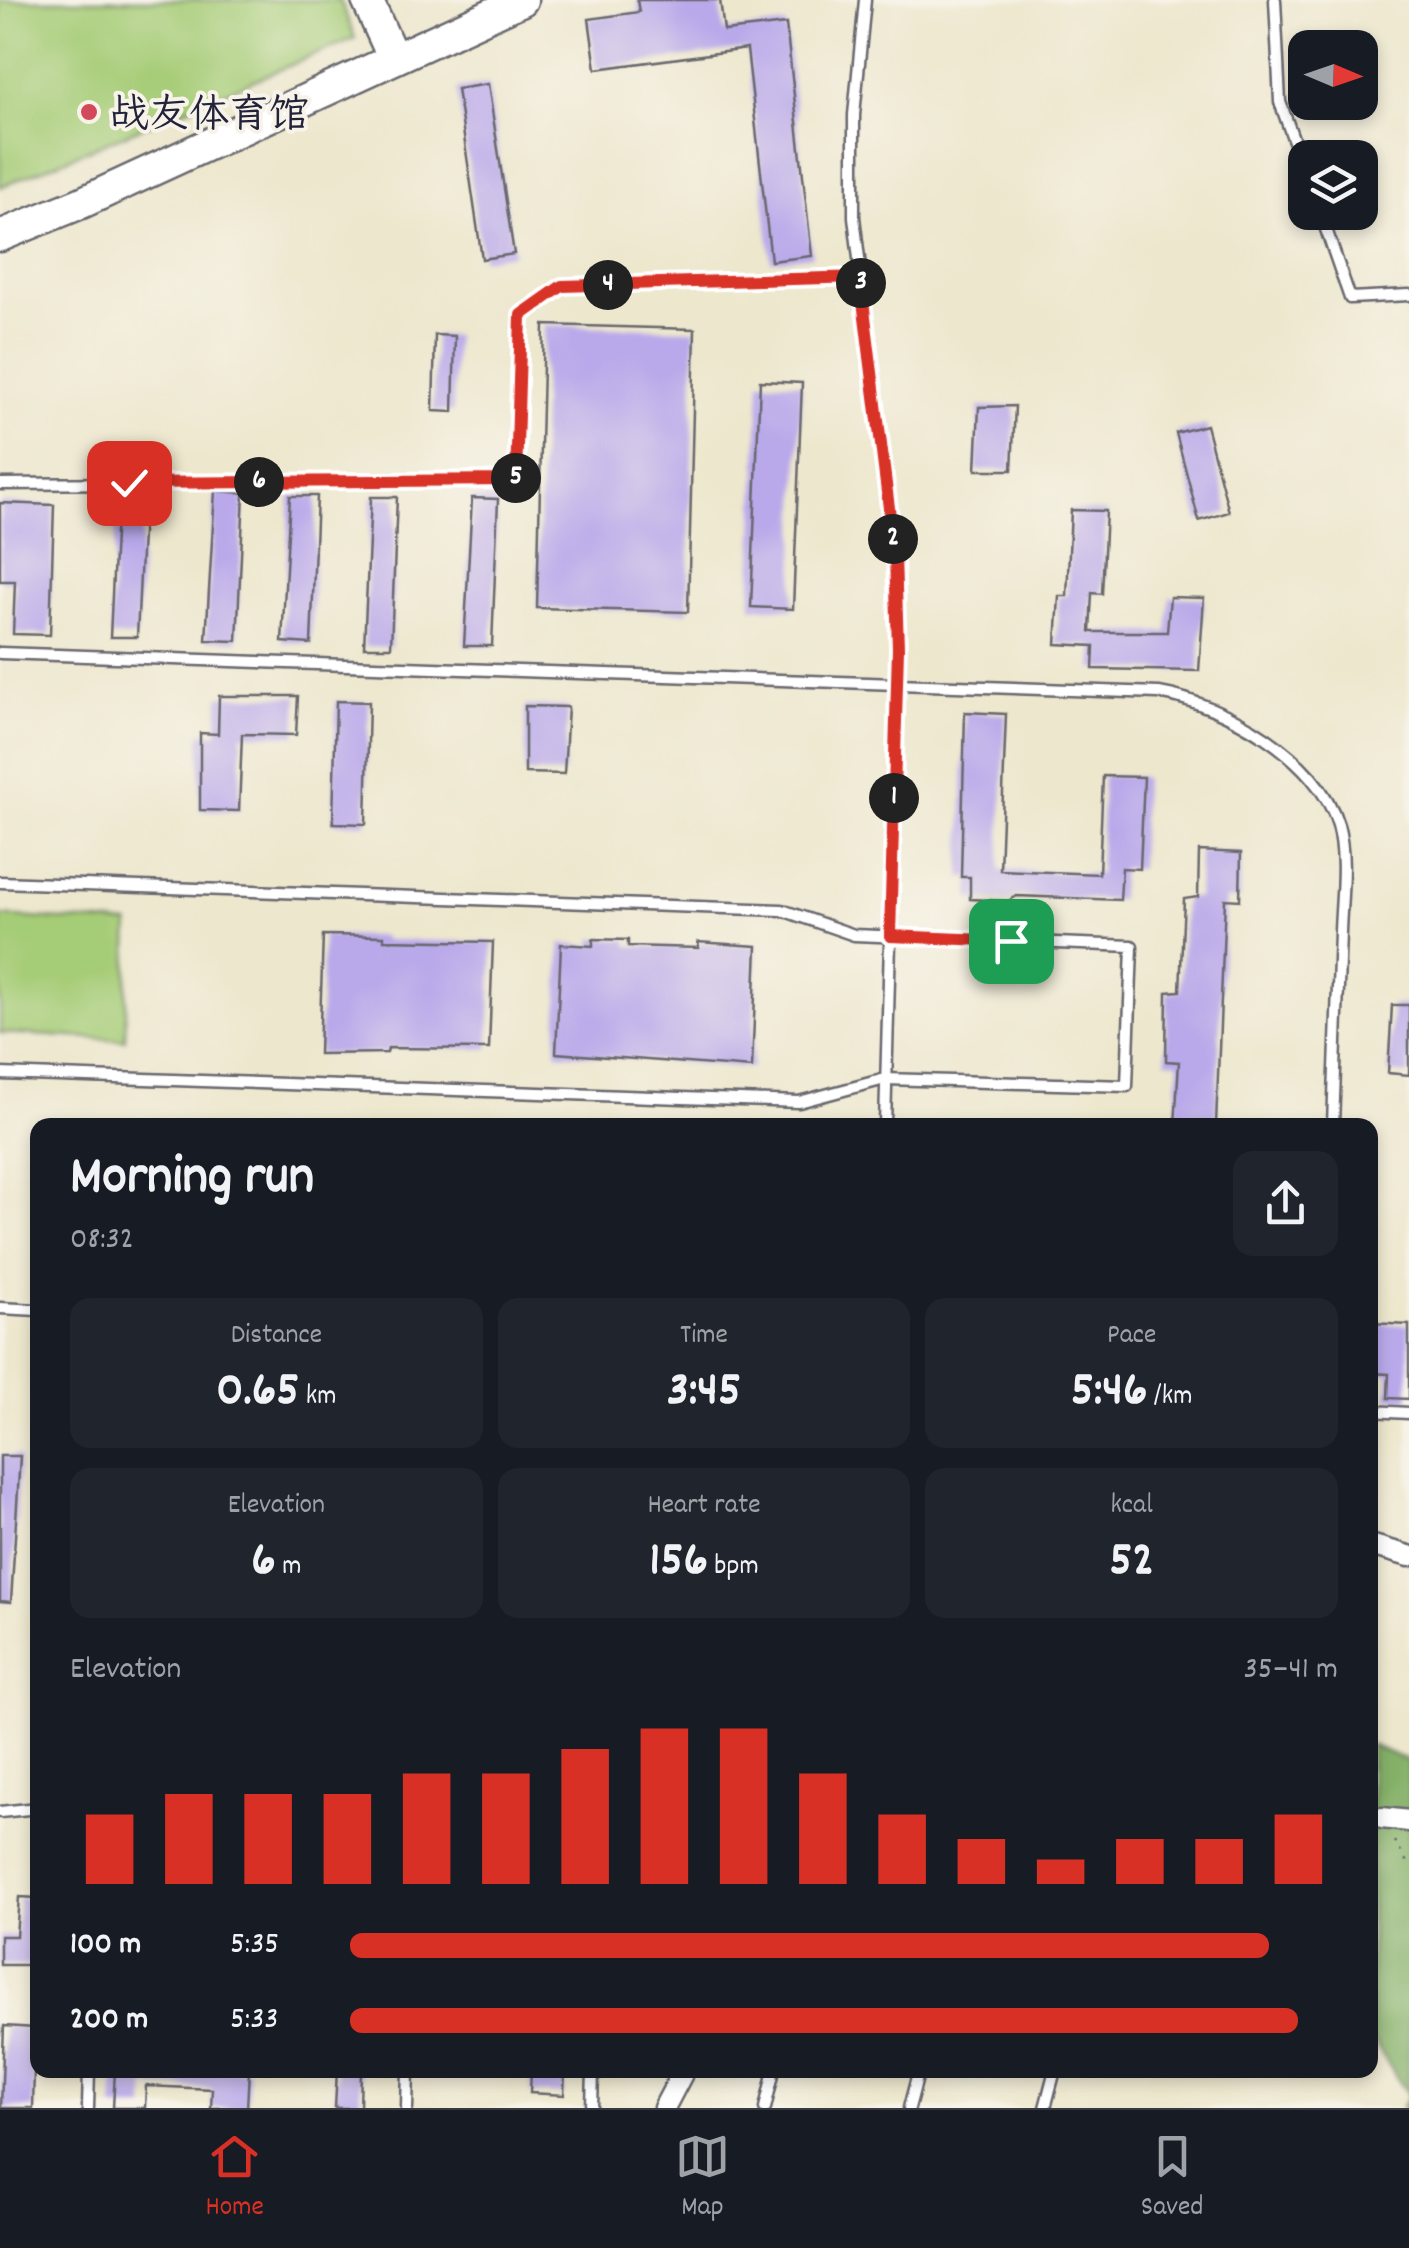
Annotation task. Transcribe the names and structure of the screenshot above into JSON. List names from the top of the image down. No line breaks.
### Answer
{"places":["战友体育馆"],"north":"right","page":{"pins":["3","4","5","6","2","1"],"heading":["Morning run","08:32"],"stats":[["Distance","0.65 km"],["Time","3:45"],["Pace","5:46 /km"],["Elevation","6 m"],["Heart rate","156 bpm"],["kcal","52"]],"chart":["Elevation","35–41 m"],"list":[{"name":"100 m","note":"5:35"},{"name":"200 m","note":"5:33"}],"tabs":["Home","Map","Saved"]}}
